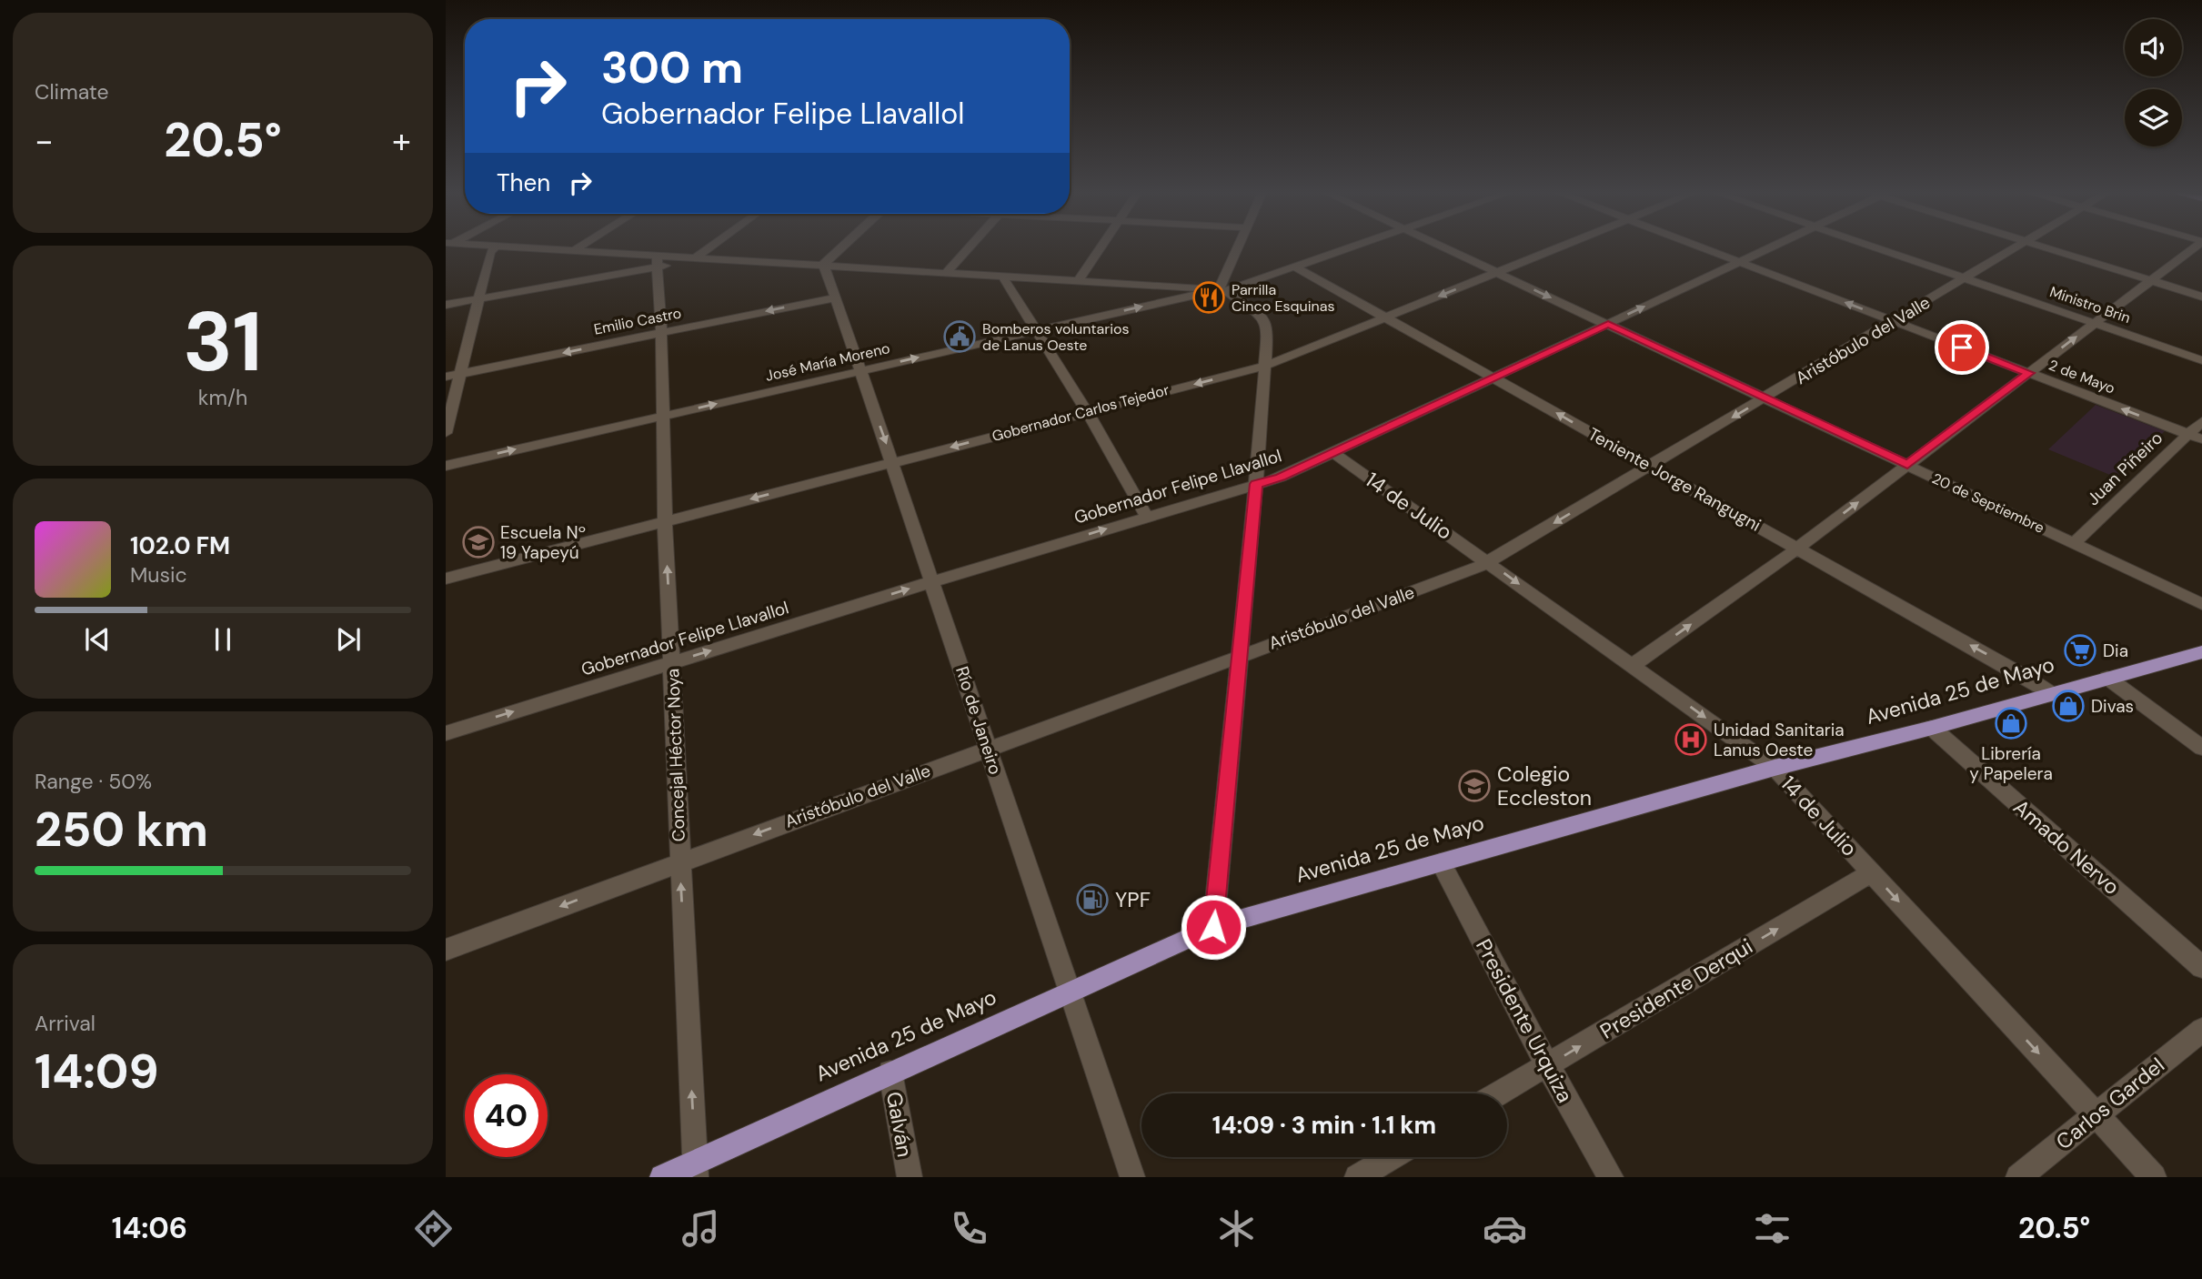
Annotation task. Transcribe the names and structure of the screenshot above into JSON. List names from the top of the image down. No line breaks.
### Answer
{"streets":{"main road":["Avenida 25 de Mayo"],"street":["Ministro Brin","Emilio Castro","Aristóbulo del Valle","José María Moreno","2 de Mayo","Gobernador Carlos Tejedor","Juan Piñeiro","Teniente Jorge Rangugni","Gobernador Felipe Llavallol","20 de Septiembre","14 de Julio","Río de Janeiro","Concejal Héctor Noya","Amado Nervo","Presidente Derqui","Presidente Urquiza","Carlos Gardel","Galván"]},"crossings":[["Ministro Brin","Aristóbulo del Valle"],["Emilio Castro","Río de Janeiro"],["Emilio Castro","Concejal Héctor Noya"],["Aristóbulo del Valle","2 de Mayo"],["Aristóbulo del Valle","Teniente Jorge Rangugni"],["Aristóbulo del Valle","20 de Septiembre"],["Aristóbulo del Valle","14 de Julio"],["Aristóbulo del Valle","Río de Janeiro"],["Aristóbulo del Valle","Concejal Héctor Noya"],["José María Moreno","Teniente Jorge Rangugni"],["José María Moreno","Río de Janeiro"],["José María Moreno","Concejal Héctor Noya"],["2 de Mayo","Juan Piñeiro"],["2 de Mayo","Gobernador Felipe Llavallol"],["Gobernador Carlos Tejedor","Teniente Jorge Rangugni"],["Gobernador Carlos Tejedor","20 de Septiembre"],["Gobernador Carlos Tejedor","Río de Janeiro"],["Gobernador Carlos Tejedor","Concejal Héctor Noya"],["Juan Piñeiro","20 de Septiembre"],["Teniente Jorge Rangugni","Gobernador Felipe Llavallol"],["Teniente Jorge Rangugni","Avenida 25 de Mayo"],["Gobernador Felipe Llavallol","20 de Septiembre"],["Gobernador Felipe Llavallol","14 de Julio"],["Gobernador Felipe Llavallol","Río de Janeiro"],["Gobernador Felipe Llavallol","Concejal Héctor Noya"],["14 de Julio","Avenida 25 de Mayo"],["14 de Julio","Presidente Derqui"],["14 de Julio","Carlos Gardel"],["Avenida 25 de Mayo","Río de Janeiro"],["Avenida 25 de Mayo","Concejal Héctor Noya"],["Avenida 25 de Mayo","Amado Nervo"],["Avenida 25 de Mayo","Presidente Urquiza"],["Avenida 25 de Mayo","Galván"],["Presidente Derqui","Presidente Urquiza"]],"one_way":["Aristóbulo del Valle","Gobernador Carlos Tejedor","Teniente Jorge Rangugni","Gobernador Felipe Llavallol","14 de Julio","Concejal Héctor Noya","Presidente Derqui"],"places":{"restaurant":["Parrilla Cinco Esquinas"],"public building":["Bomberos voluntarios de Lanus Oeste"],"school or university":["Escuela Nº 19 Yapeyú","Colegio Eccleston"],"supermarket":["Dia"],"shop":["Divas","Librería y Papelera"],"hospital":["Unidad Sanitaria Lanus Oeste"],"fuel station":["YPF"]},"page":{"tile":["Climate",["31","km/h"],["Range · 50%","250 km"],["Arrival","14:09"]],"turn":["300 m","Gobernador Felipe Llavallol"],"heat":["−","20.5°","+"],"then":"Then","song":["102.0 FM","Music"],"limit":"40","trip":"14:09 · 3 min · 1.1 km","tabs":["14:06","20.5°"]}}
